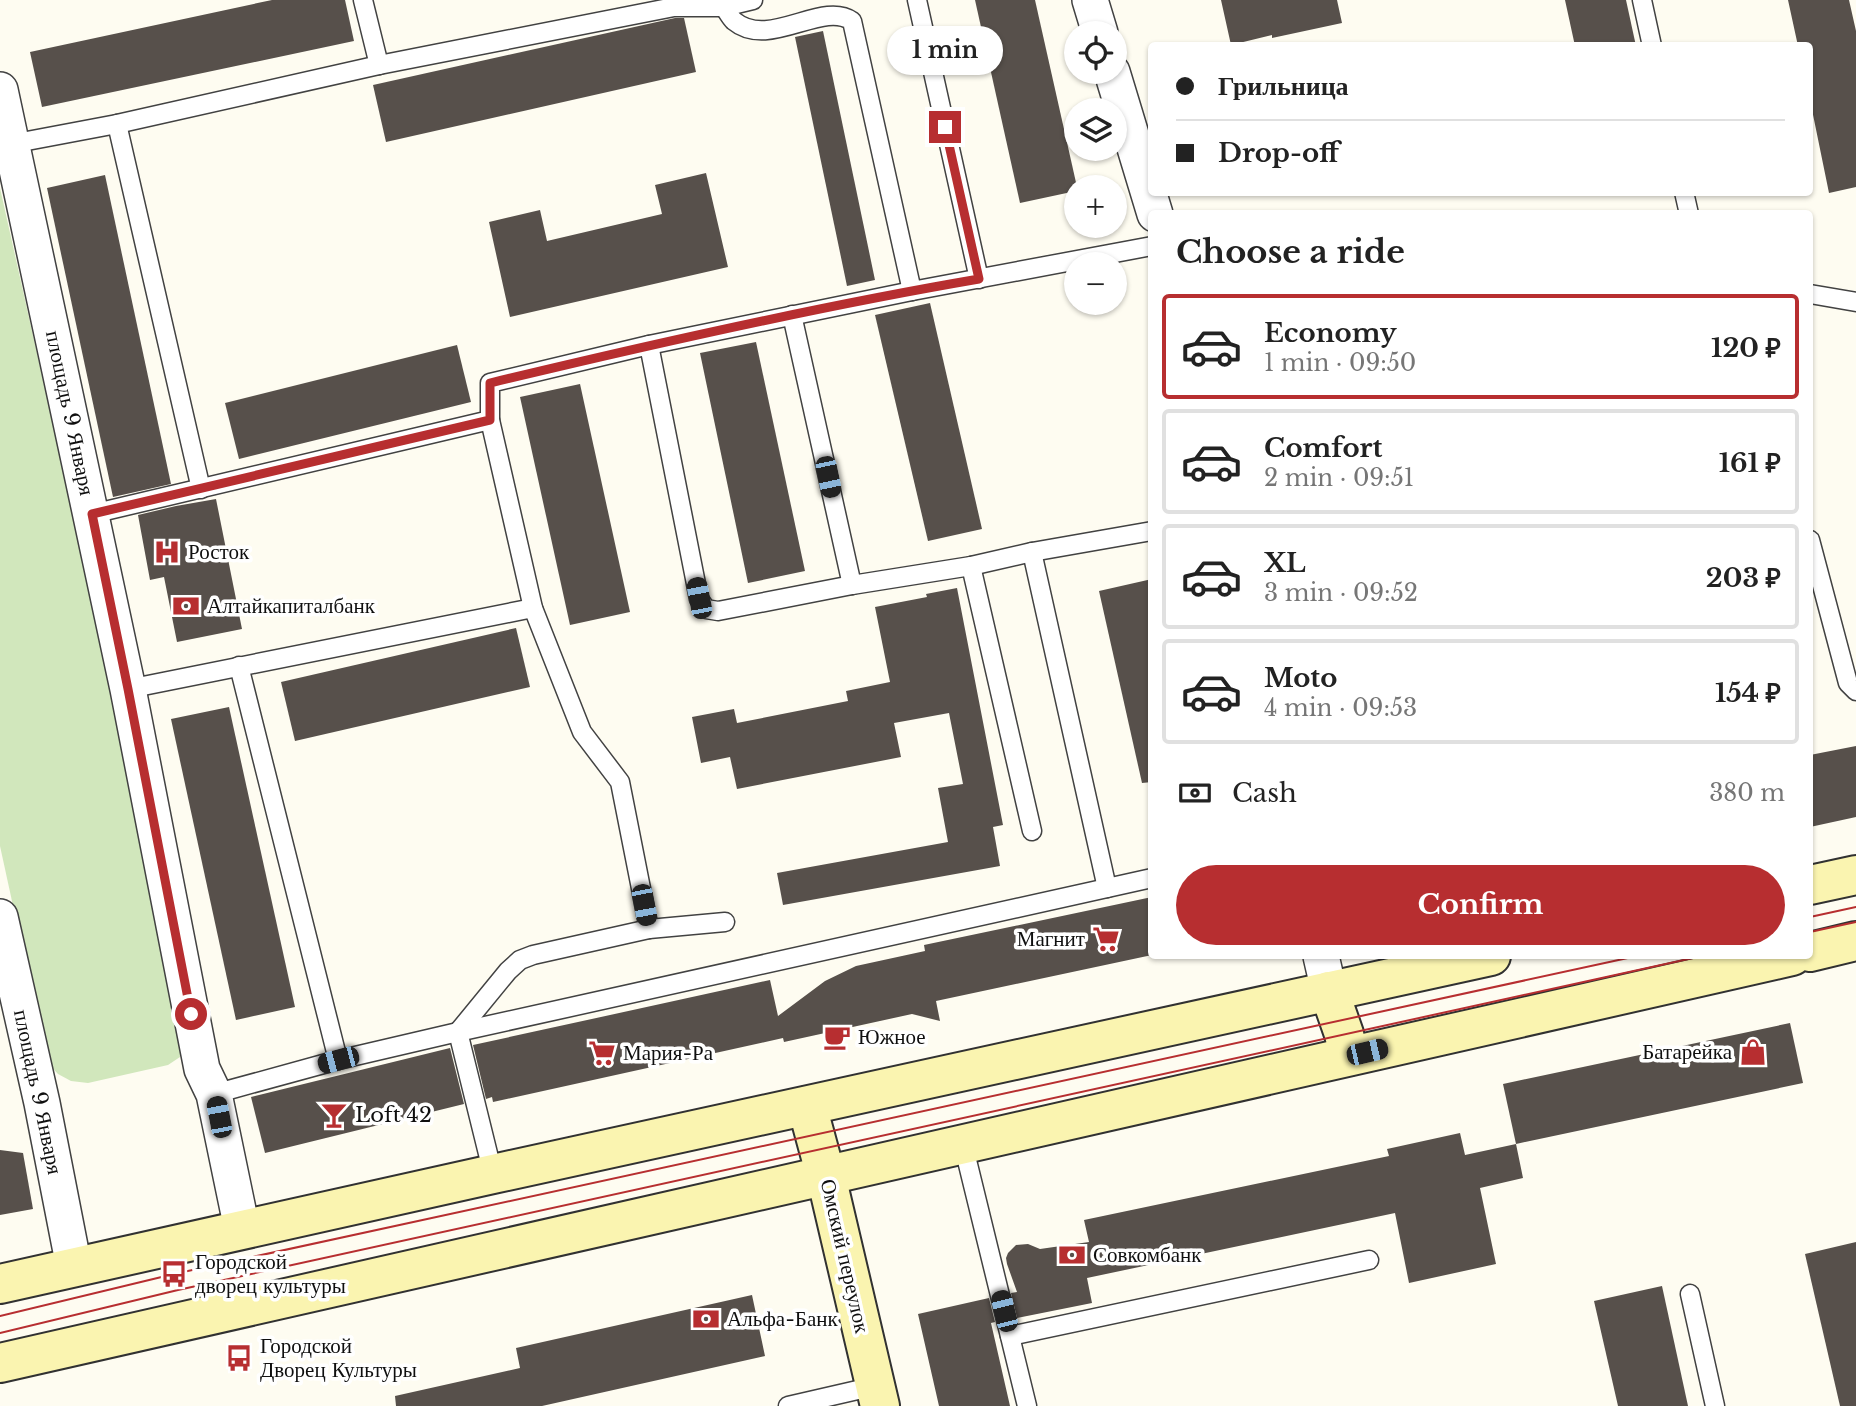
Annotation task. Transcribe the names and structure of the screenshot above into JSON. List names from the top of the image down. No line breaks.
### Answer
{"streets":{"main road":["Омский переулок"],"street":["площадь 9 Января"]},"places":{"hospital":["Росток"],"bank":["Алтайкапиталбанк","Совкомбанк","Альфа-Банк"],"supermarket":["Магнит","Мария-Ра"],"cafe":["Южное"],"shop":["Батарейка"],"bar":["Loft 42"],"bus stop":["Городской дворец культуры","Городской Дворец Культуры"]},"page":{"map_buttons":["+","−"],"bubble":"1 min","banner":["Грильница","Drop-off"],"heading":"Choose a ride","list":[{"name":"Economy","note":"1 min · 09:50","value":"120 ₽"},{"name":"Comfort","note":"2 min · 09:51","value":"161 ₽"},{"name":"XL","note":"3 min · 09:52","value":"203 ₽"},{"name":"Moto","note":"4 min · 09:53","value":"154 ₽"}],"pay":["Cash","380 m"],"buttons":"Confirm"}}
